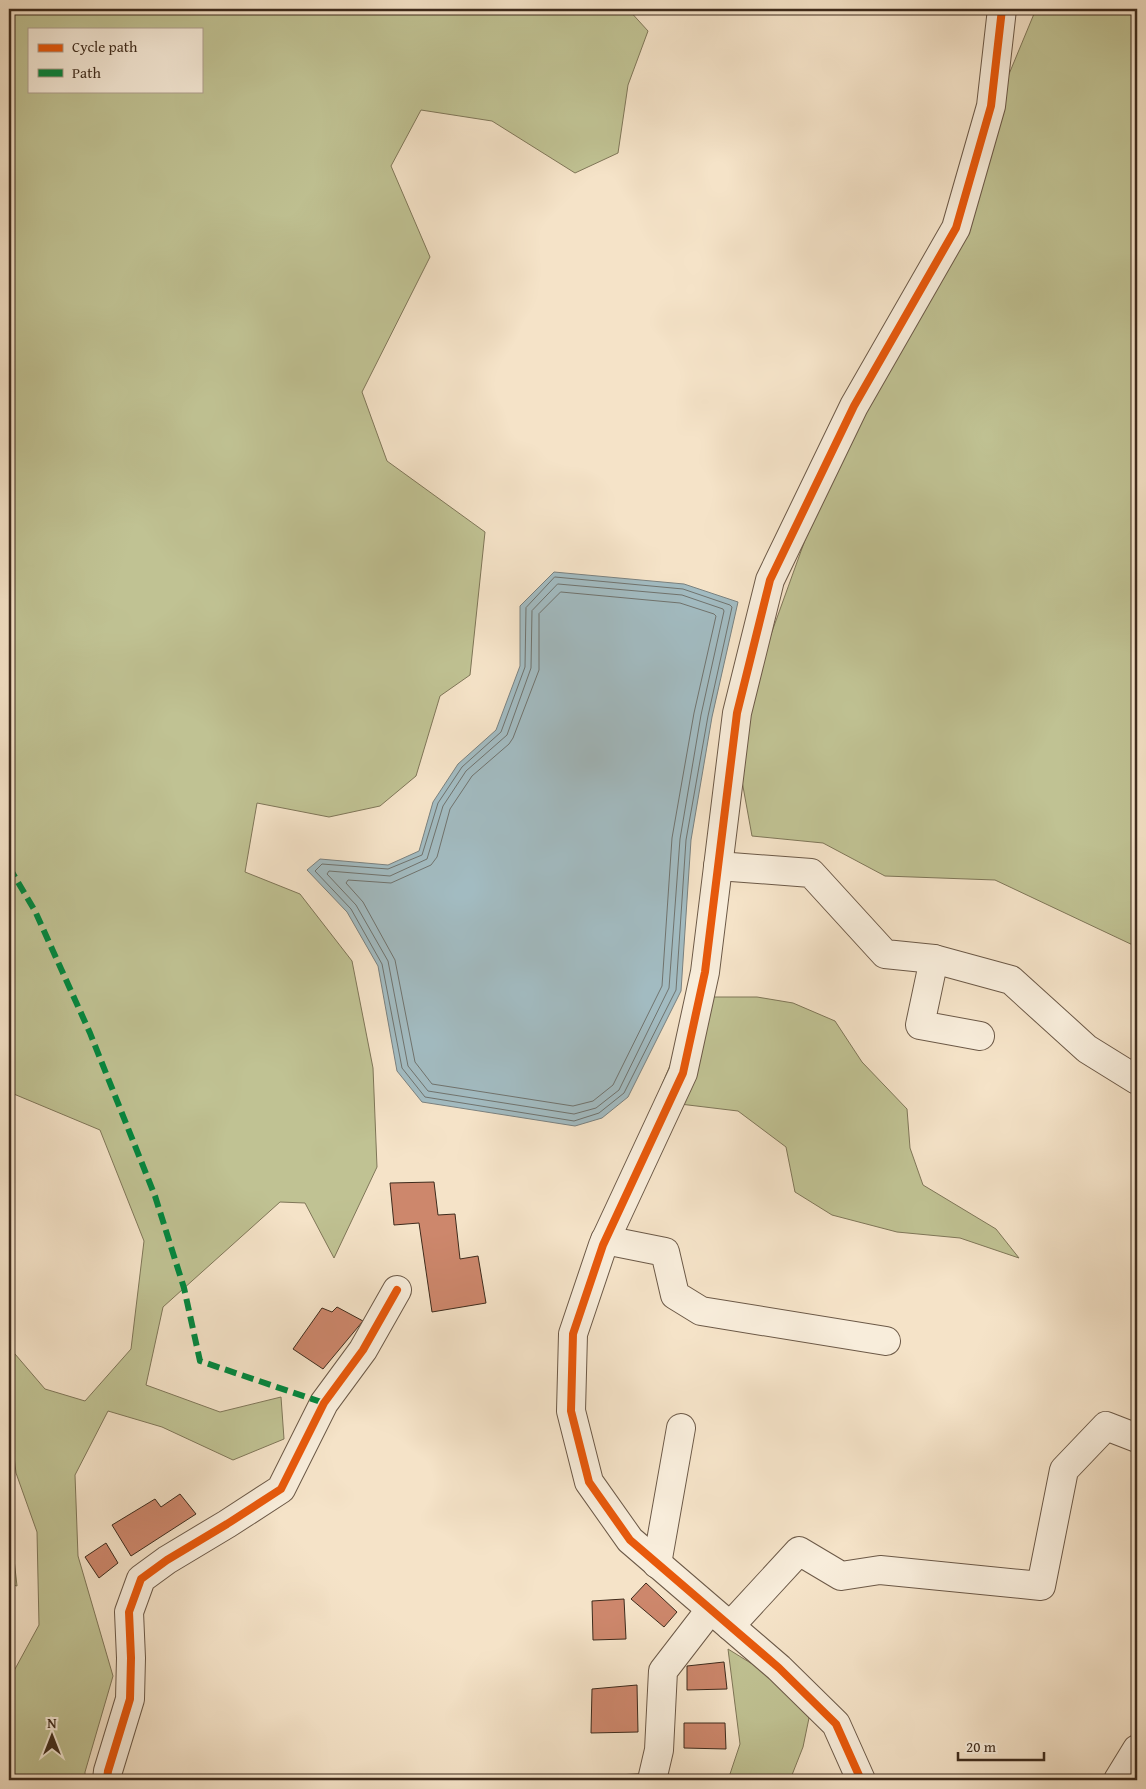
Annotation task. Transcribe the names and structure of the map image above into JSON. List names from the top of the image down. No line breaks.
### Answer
{"legend":["Cycle path","Path"],"scale_bar":"20 m","north":"top"}
